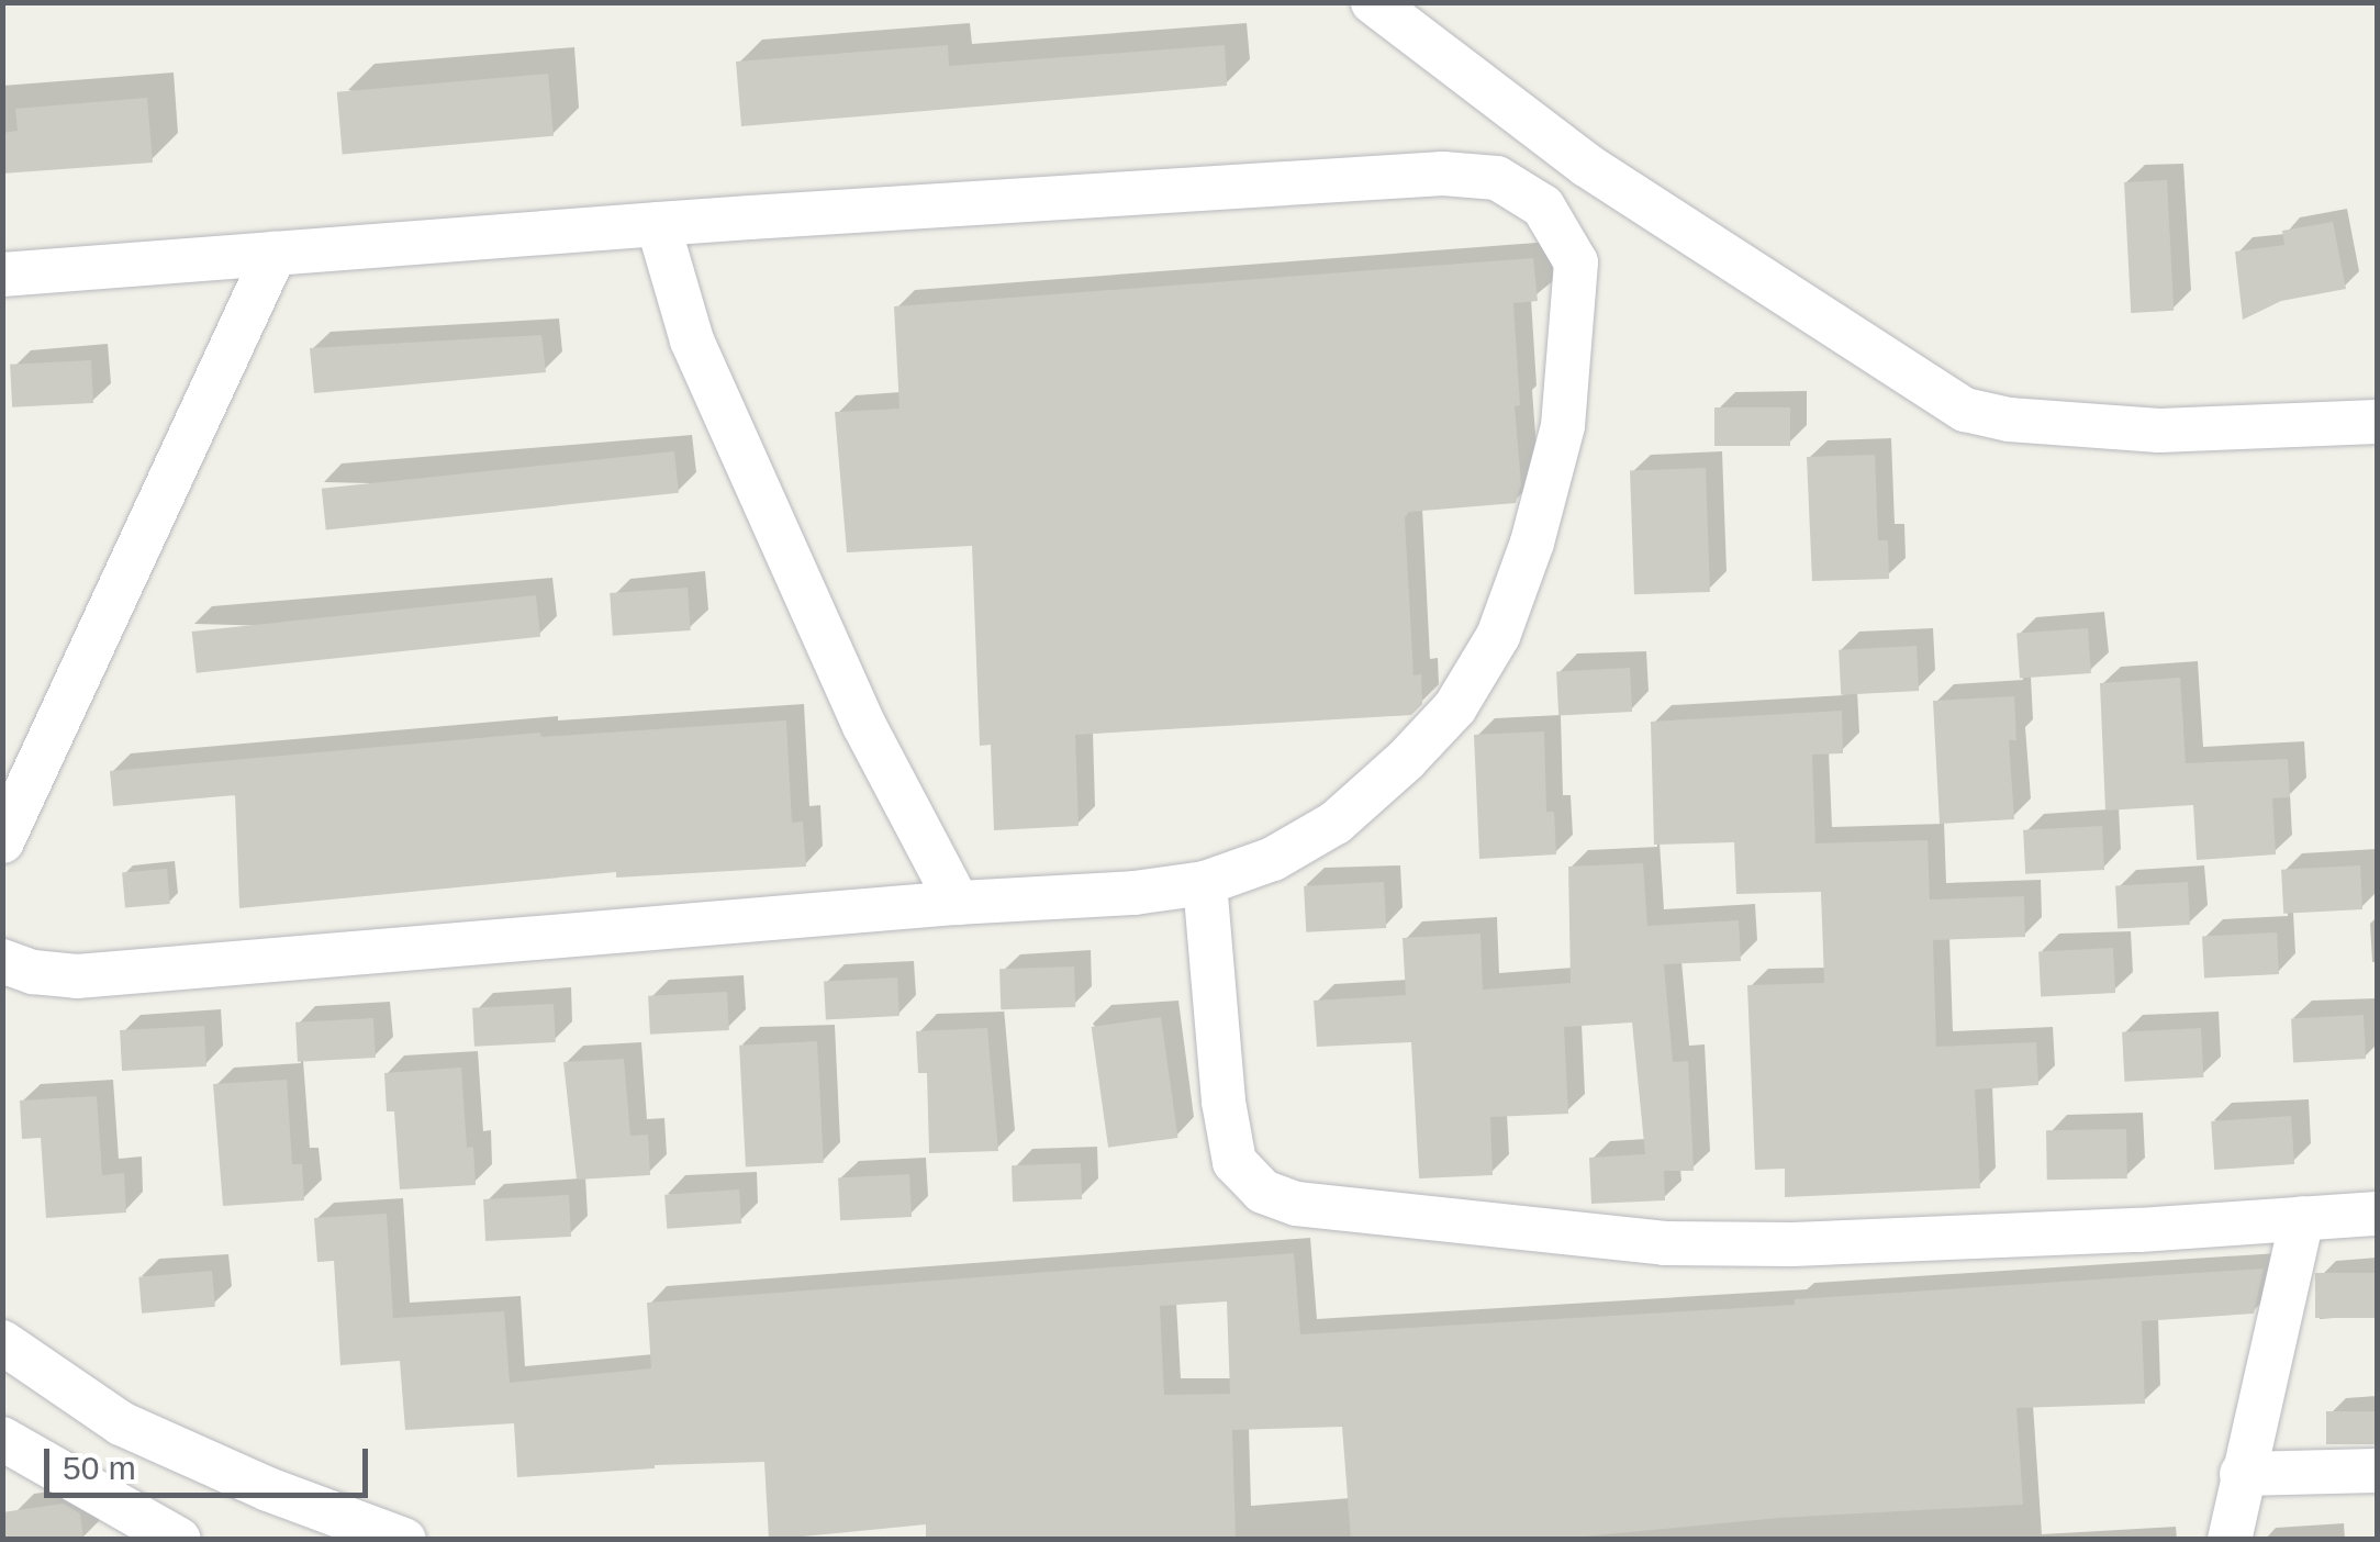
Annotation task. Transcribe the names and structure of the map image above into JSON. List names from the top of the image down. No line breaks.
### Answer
{"scale_bar":"50 m"}
